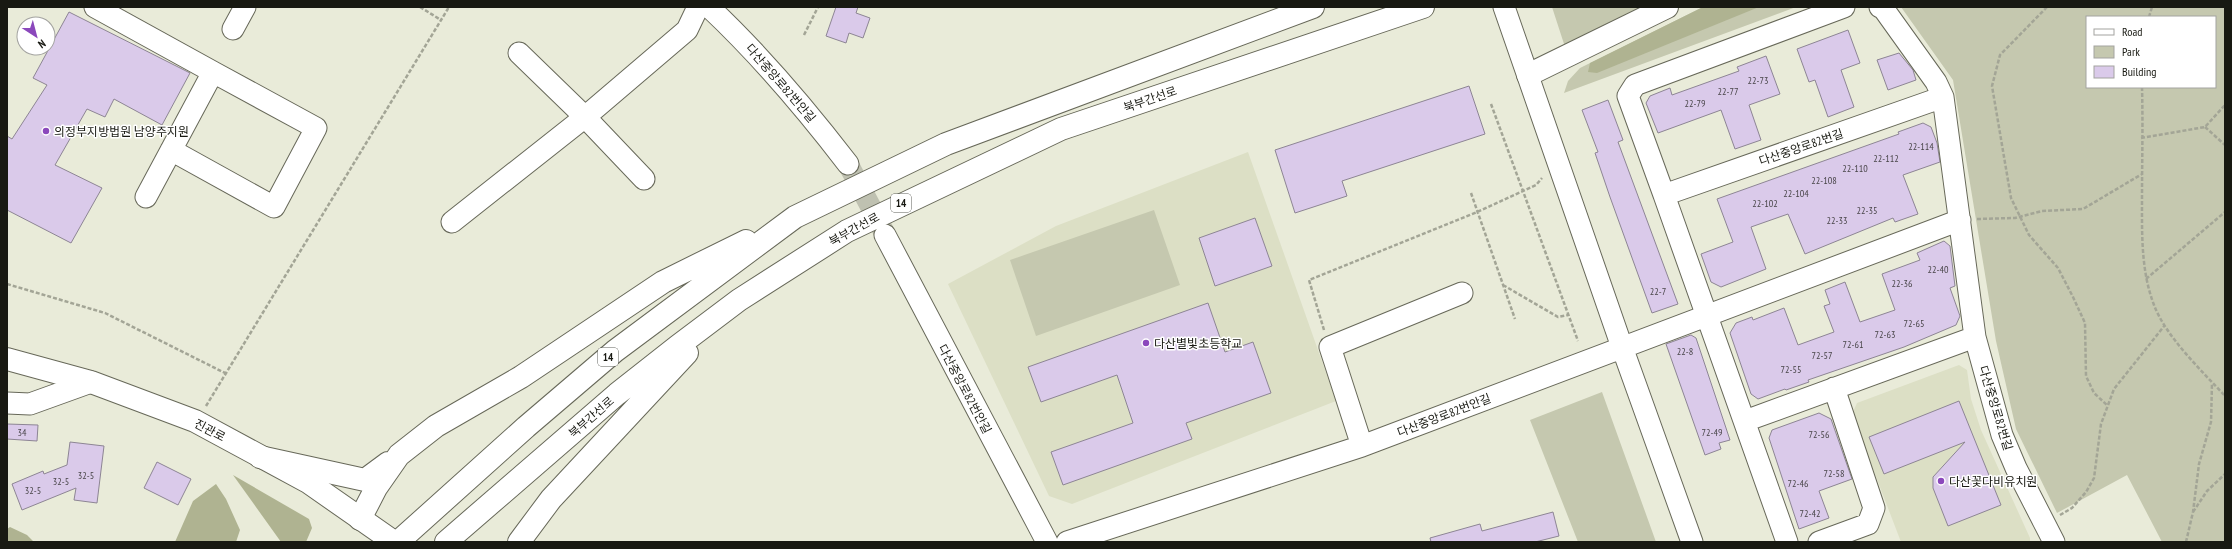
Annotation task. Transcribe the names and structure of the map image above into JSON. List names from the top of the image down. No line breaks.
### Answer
{"streets":{"main road":["북부간선로","14","진관로"],"street":["다산중앙로82번안길","다산중앙로82번길"]},"places":["의정부지방법원 남양주지원","다산별빛초등학교","다산꽃다비유치원"],"house_numbers":["22-73","22-77","22-79","22-114","22-112","22-110","22-108","22-104","22-102","22-35","22-33","22-40","22-36","22-7","72-65","72-63","72-61","22-8","72-57","72-55","34","72-49","72-56","72-58","32-5","32-5","72-46","32-5","72-42"],"legend":["Road","Park","Building"],"north":"bottom right"}
